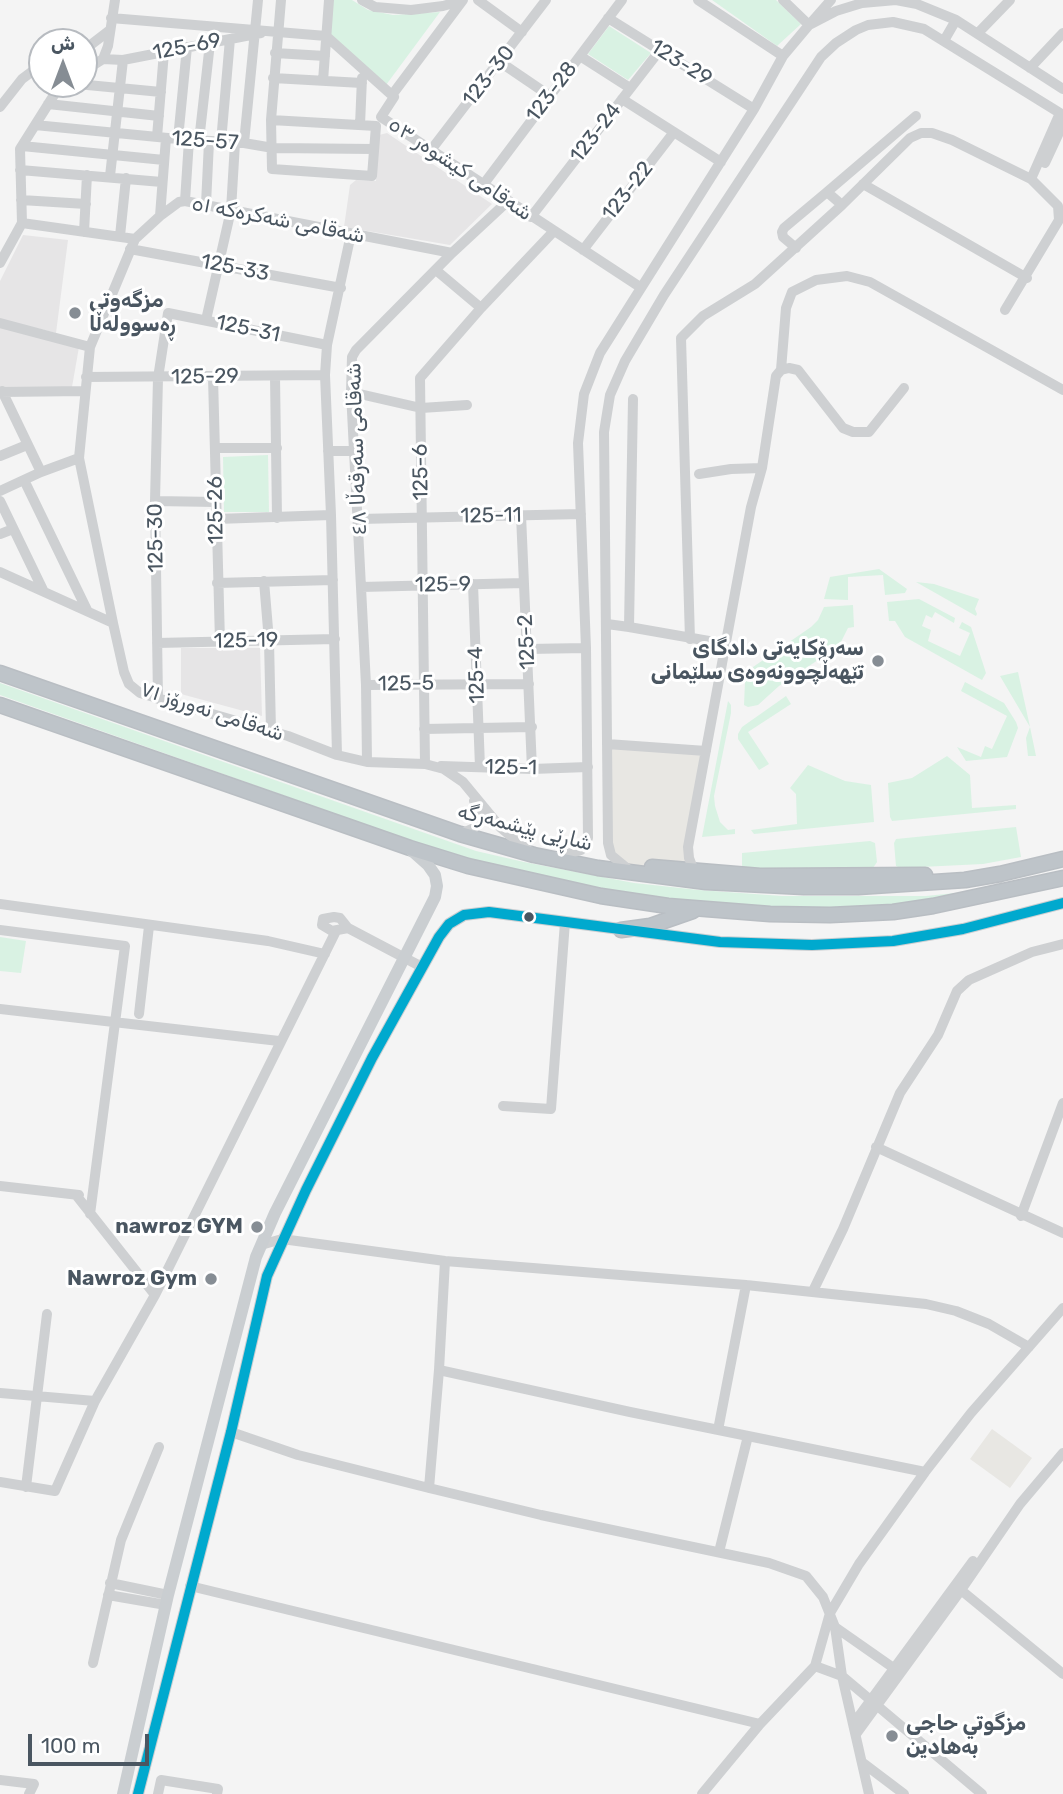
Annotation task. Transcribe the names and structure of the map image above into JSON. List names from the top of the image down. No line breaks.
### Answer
{"streets":{"highway":["شاڕێی پێشمەرگە"],"street":["125-69","123-29","123-30","123-28","123-24","125-57","شەقامی کیشوەر ٥٣","123-22","شەقامی شەکرەکە ٥١","125-33","125-31","125-29","شەقامی سەرقەڵا ٤٨","125-6","125-26","125-11","125-30","125-9","125-19","125-2","125-4","125-5","شەقامی نەورۆز ٧١","125-1"]},"crossings":[["123-29","123-28"],["123-29","123-24"],["123-30","شەقامی کیشوەر ٥٣"],["123-28","شەقامی کیشوەر ٥٣"],["123-24","شەقامی کیشوەر ٥٣"],["شەقامی کیشوەر ٥٣","123-22"],["شەقامی کیشوەر ٥٣","شەقامی سەرقەڵا ٤٨"],["شەقامی کیشوەر ٥٣","125-6"],["شەقامی شەکرەکە ٥١","125-33"],["شەقامی شەکرەکە ٥١","125-29"],["شەقامی شەکرەکە ٥١","شەقامی سەرقەڵا ٤٨"],["شەقامی شەکرەکە ٥١","شەقامی نەورۆز ٧١"],["125-31","125-30"],["125-29","125-26"],["125-29","125-30"],["شەقامی سەرقەڵا ٤٨","125-11"],["شەقامی سەرقەڵا ٤٨","125-9"],["شەقامی سەرقەڵا ٤٨","125-5"],["شەقامی سەرقەڵا ٤٨","شەقامی نەورۆز ٧١"],["125-6","125-11"],["125-6","125-9"],["125-6","125-5"],["125-6","شەقامی نەورۆز ٧١"],["125-6","125-1"],["125-26","125-19"],["125-11","125-2"],["125-30","125-19"],["125-30","شەقامی نەورۆز ٧١"],["125-9","125-2"],["125-9","125-4"],["125-2","125-5"],["125-2","125-1"],["125-4","125-5"],["125-4","125-1"],["شەقامی نەورۆز ٧١","125-1"],["شەقامی نەورۆز ٧١","شاڕێی پێشمەرگە"]],"places":["مزگەوتی ڕەسوولەڵا","سەرۆکایەتی دادگای تێهەڵچوونەوەی سلێمانی","nawroz GYM","Nawroz Gym","مزگوتي حاجی بەهادین"],"scale_bar":"100 m","north":"top"}
